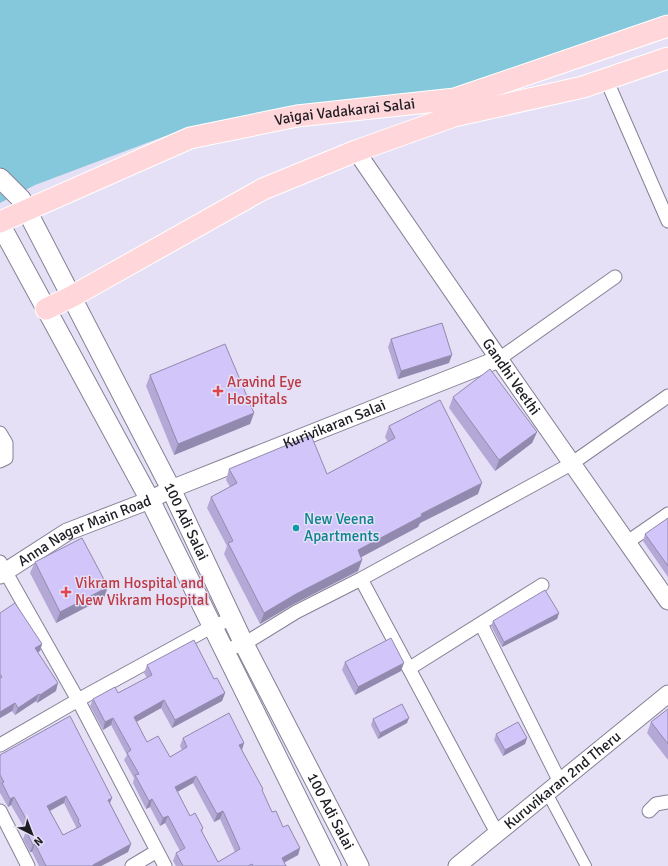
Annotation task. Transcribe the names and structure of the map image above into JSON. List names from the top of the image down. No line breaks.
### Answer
{"streets":{"main road":["Vaigai Vadakarai Salai","100 Adi Salai"],"street":["Gandhi Veethi","Kurivikaran Salai","Anna Nagar Main Road","Kuruvikaran 2nd Theru"]},"crossings":[["Vaigai Vadakarai Salai","Gandhi Veethi"],["Vaigai Vadakarai Salai","100 Adi Salai"],["Gandhi Veethi","Kurivikaran Salai"],["Kurivikaran Salai","100 Adi Salai"],["Kurivikaran Salai","Anna Nagar Main Road"],["100 Adi Salai","Anna Nagar Main Road"]],"places":{"health":["Aravind Eye Hospitals","Vikram Hospital and New Vikram Hospital"],"other":["New Veena Apartments"]},"north":"bottom right"}
